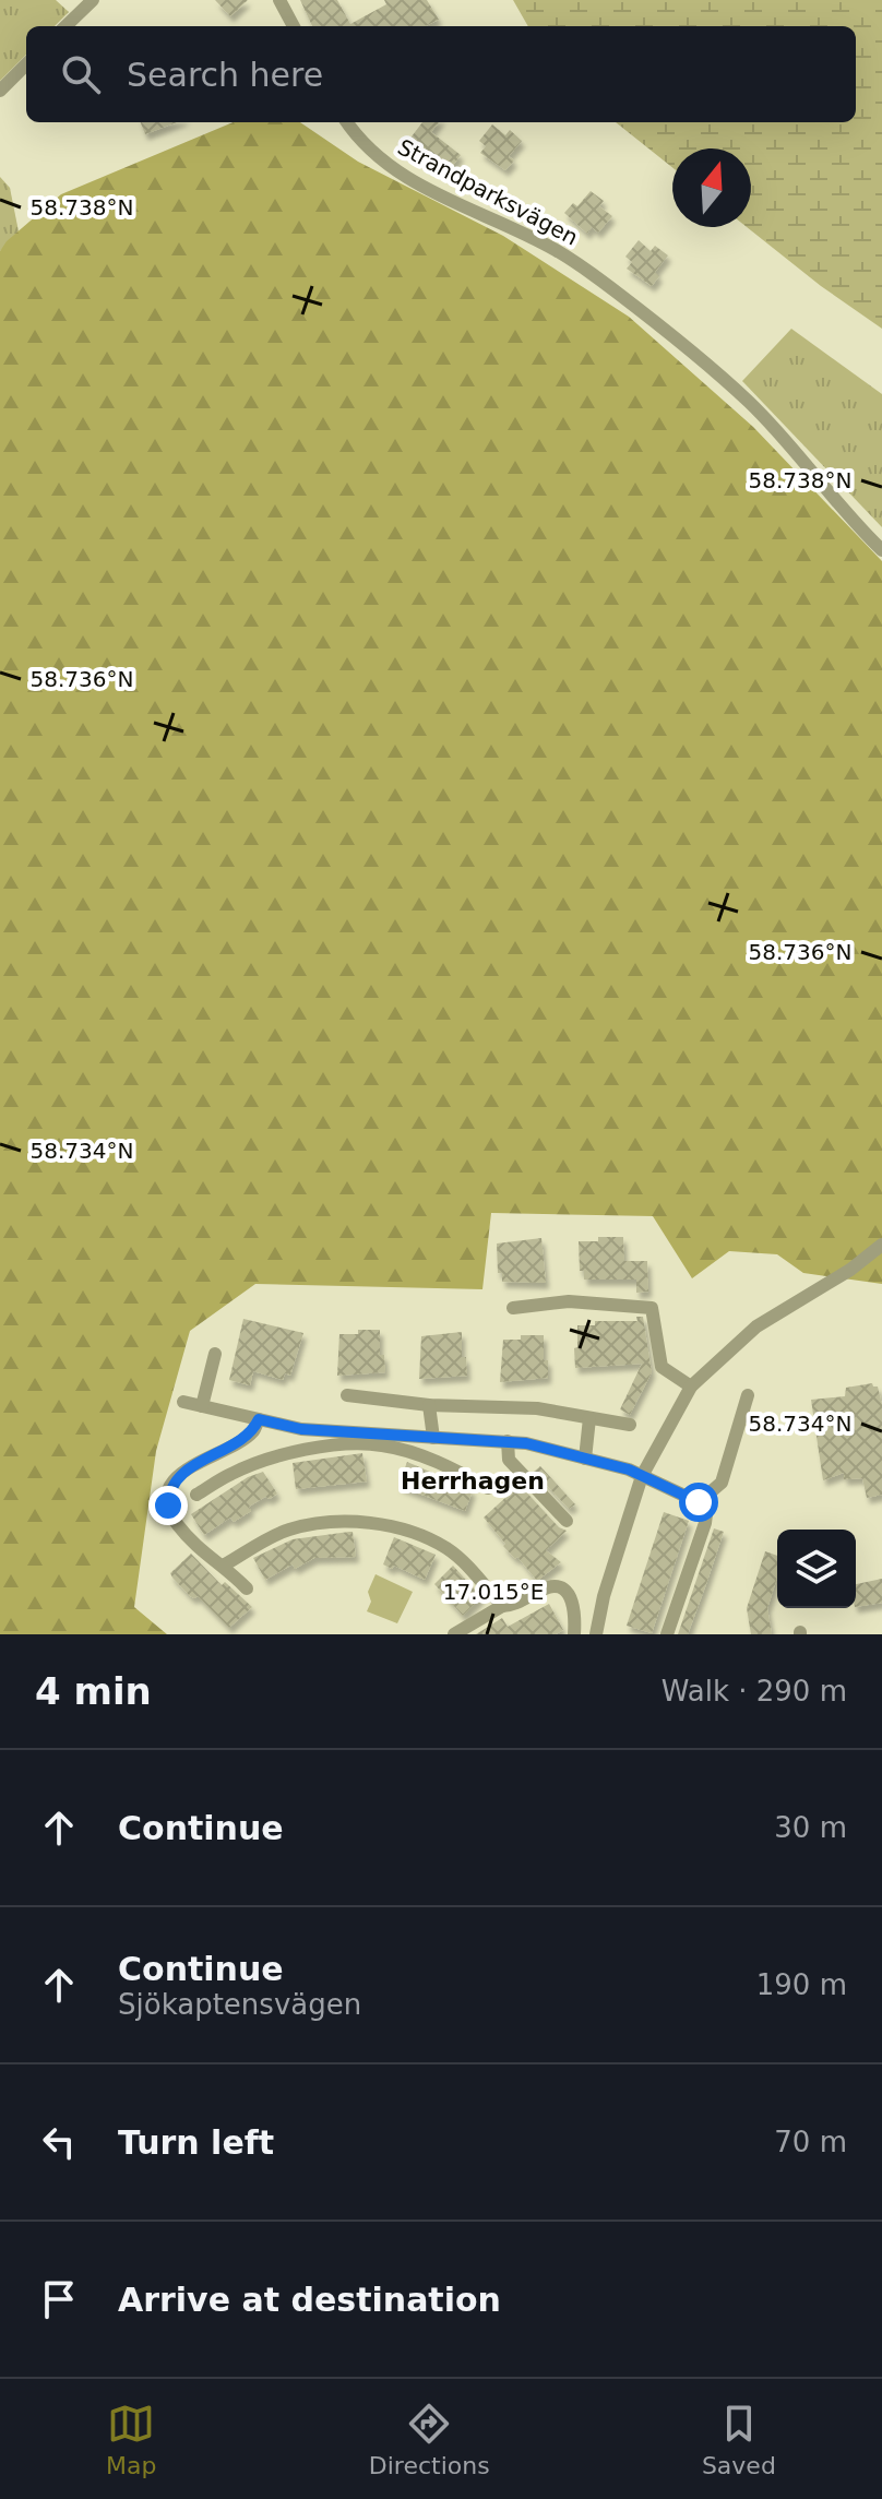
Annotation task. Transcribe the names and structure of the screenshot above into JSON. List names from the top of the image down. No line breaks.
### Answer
{"streets":{"street":["Strandparksvägen"]},"districts":["Herrhagen"],"north":"top","page":{"search":"Search here","heading":["4 min","Walk · 290 m"],"list":[["Continue","30 m"],["Continue","Sjökaptensvägen","190 m"],["Turn left","70 m"],"Arrive at destination"],"nav":["Map","Directions","Saved"]},"coordinates":["58.738°N","58.736°N","58.734°N","17.015°E"]}
